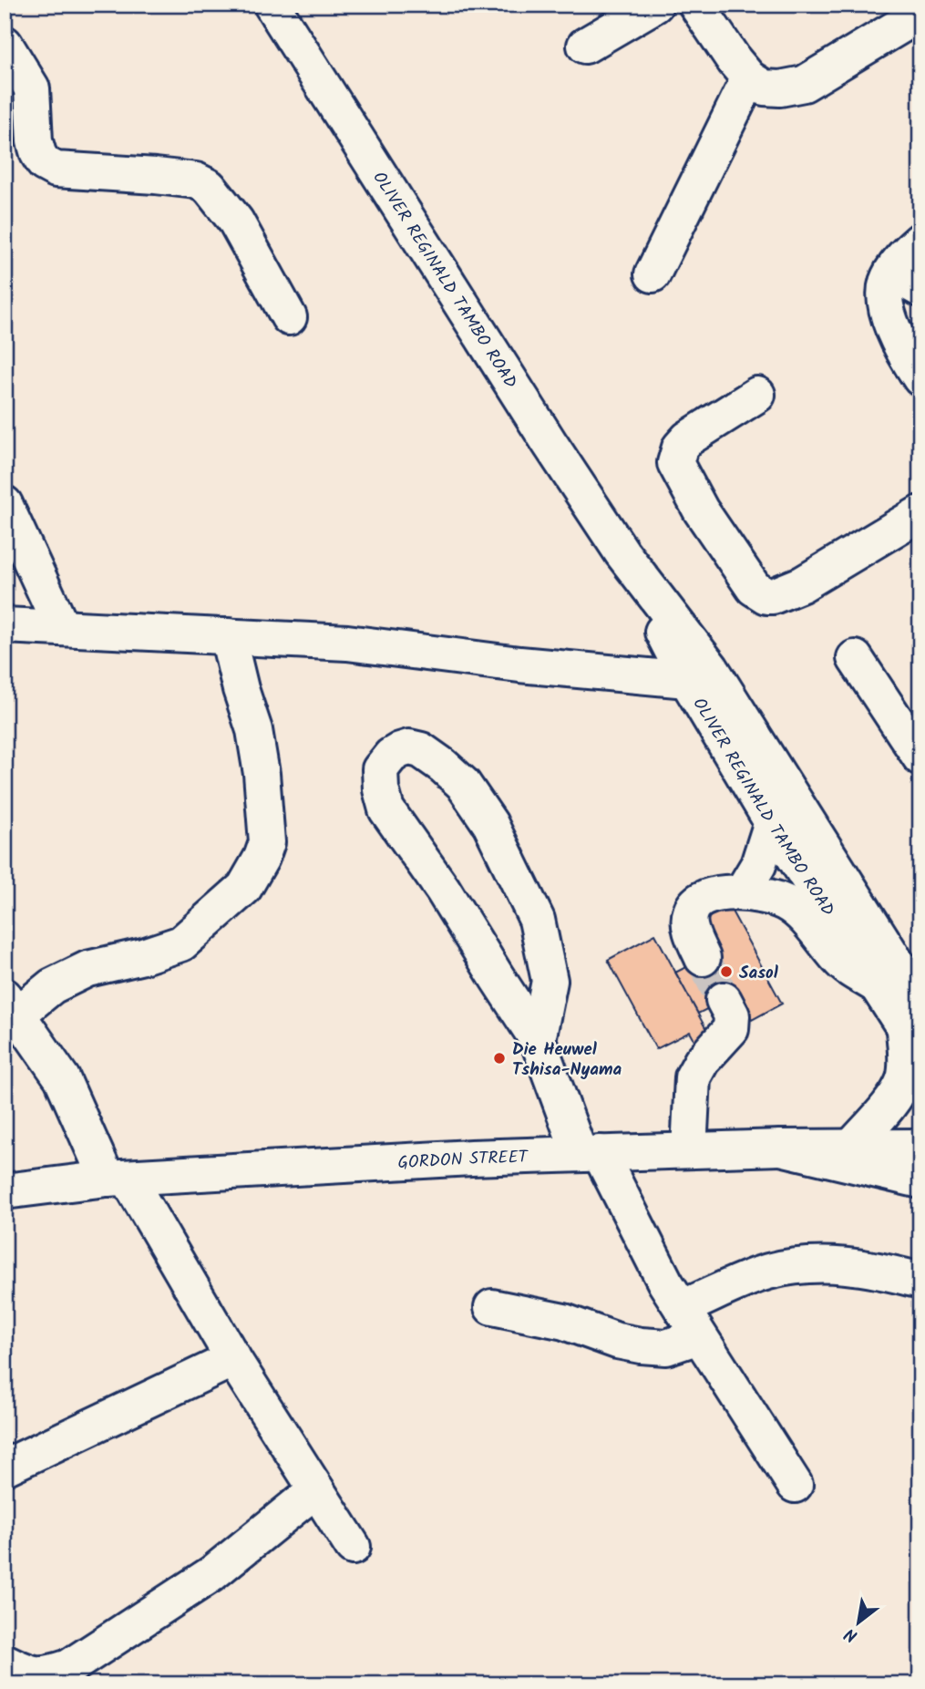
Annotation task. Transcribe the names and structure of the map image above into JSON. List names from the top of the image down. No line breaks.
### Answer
{"streets":{"main road":["OLIVER REGINALD TAMBO ROAD","GORDON STREET"]},"places":["Sasol","Die Heuwel Tshisa-Nyama"],"north":"bottom left"}
